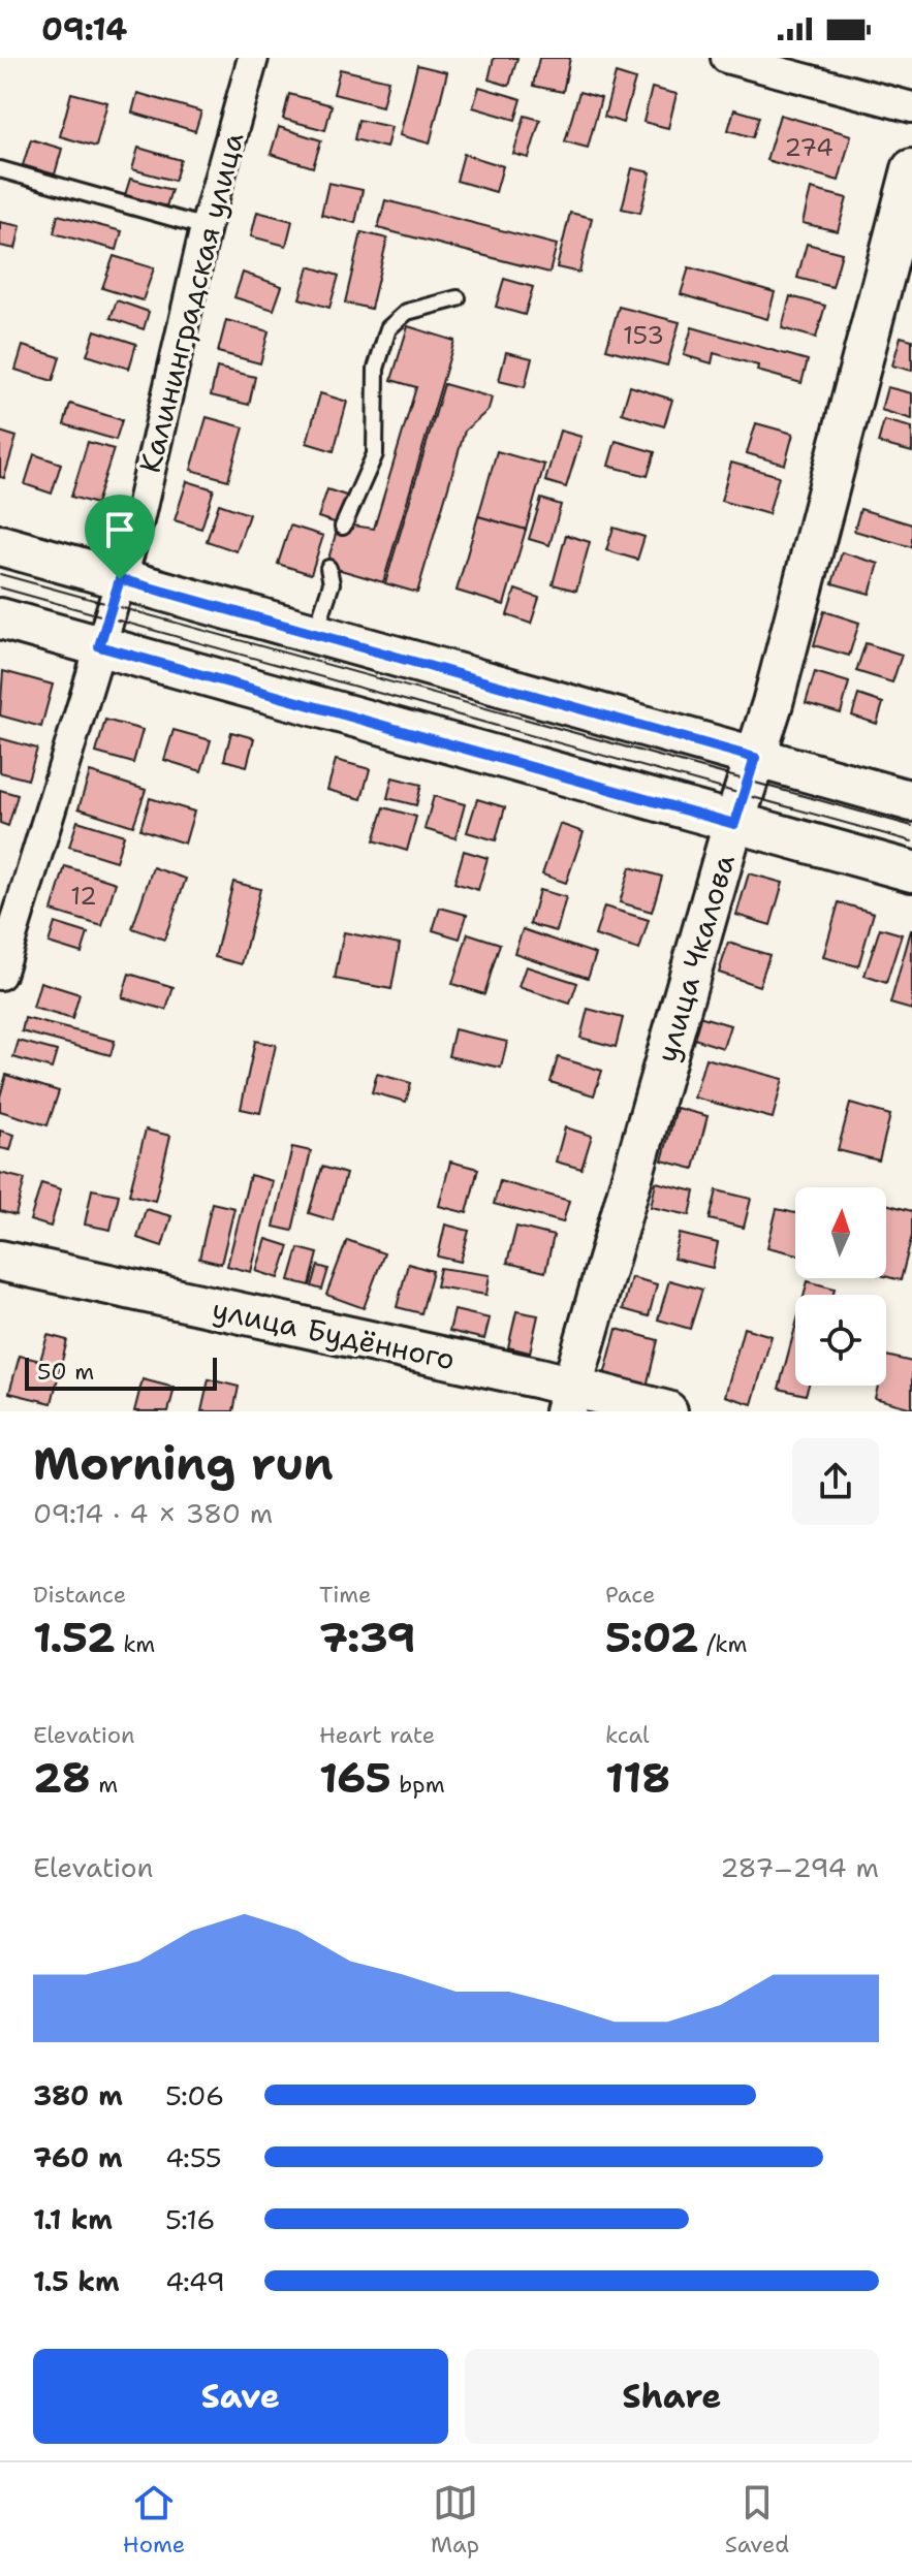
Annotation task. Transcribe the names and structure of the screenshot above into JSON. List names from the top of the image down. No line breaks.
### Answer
{"streets":{"street":["Калининградская улица","улица Чкалова","улица Будённого"]},"crossings":[["улица Чкалова","улица Будённого"]],"house_numbers":["274","153","12"],"scale_bar":"50 m","north":"top","page":{"status":"09:14","scale":"50 m","heading":["Morning run","09:14 · 4 × 380 m"],"stats":[["Distance","1.52 km"],["Time","7:39"],["Pace","5:02 /km"],["Elevation","28 m"],["Heart rate","165 bpm"],["kcal","118"]],"chart":["Elevation","287–294 m"],"list":[{"name":"380 m","note":"5:06"},{"name":"760 m","note":"4:55"},{"name":"1.1 km","note":"5:16"},{"name":"1.5 km","note":"4:49"}],"buttons":["Save","Share"],"tabs":["Home","Map","Saved"]}}
